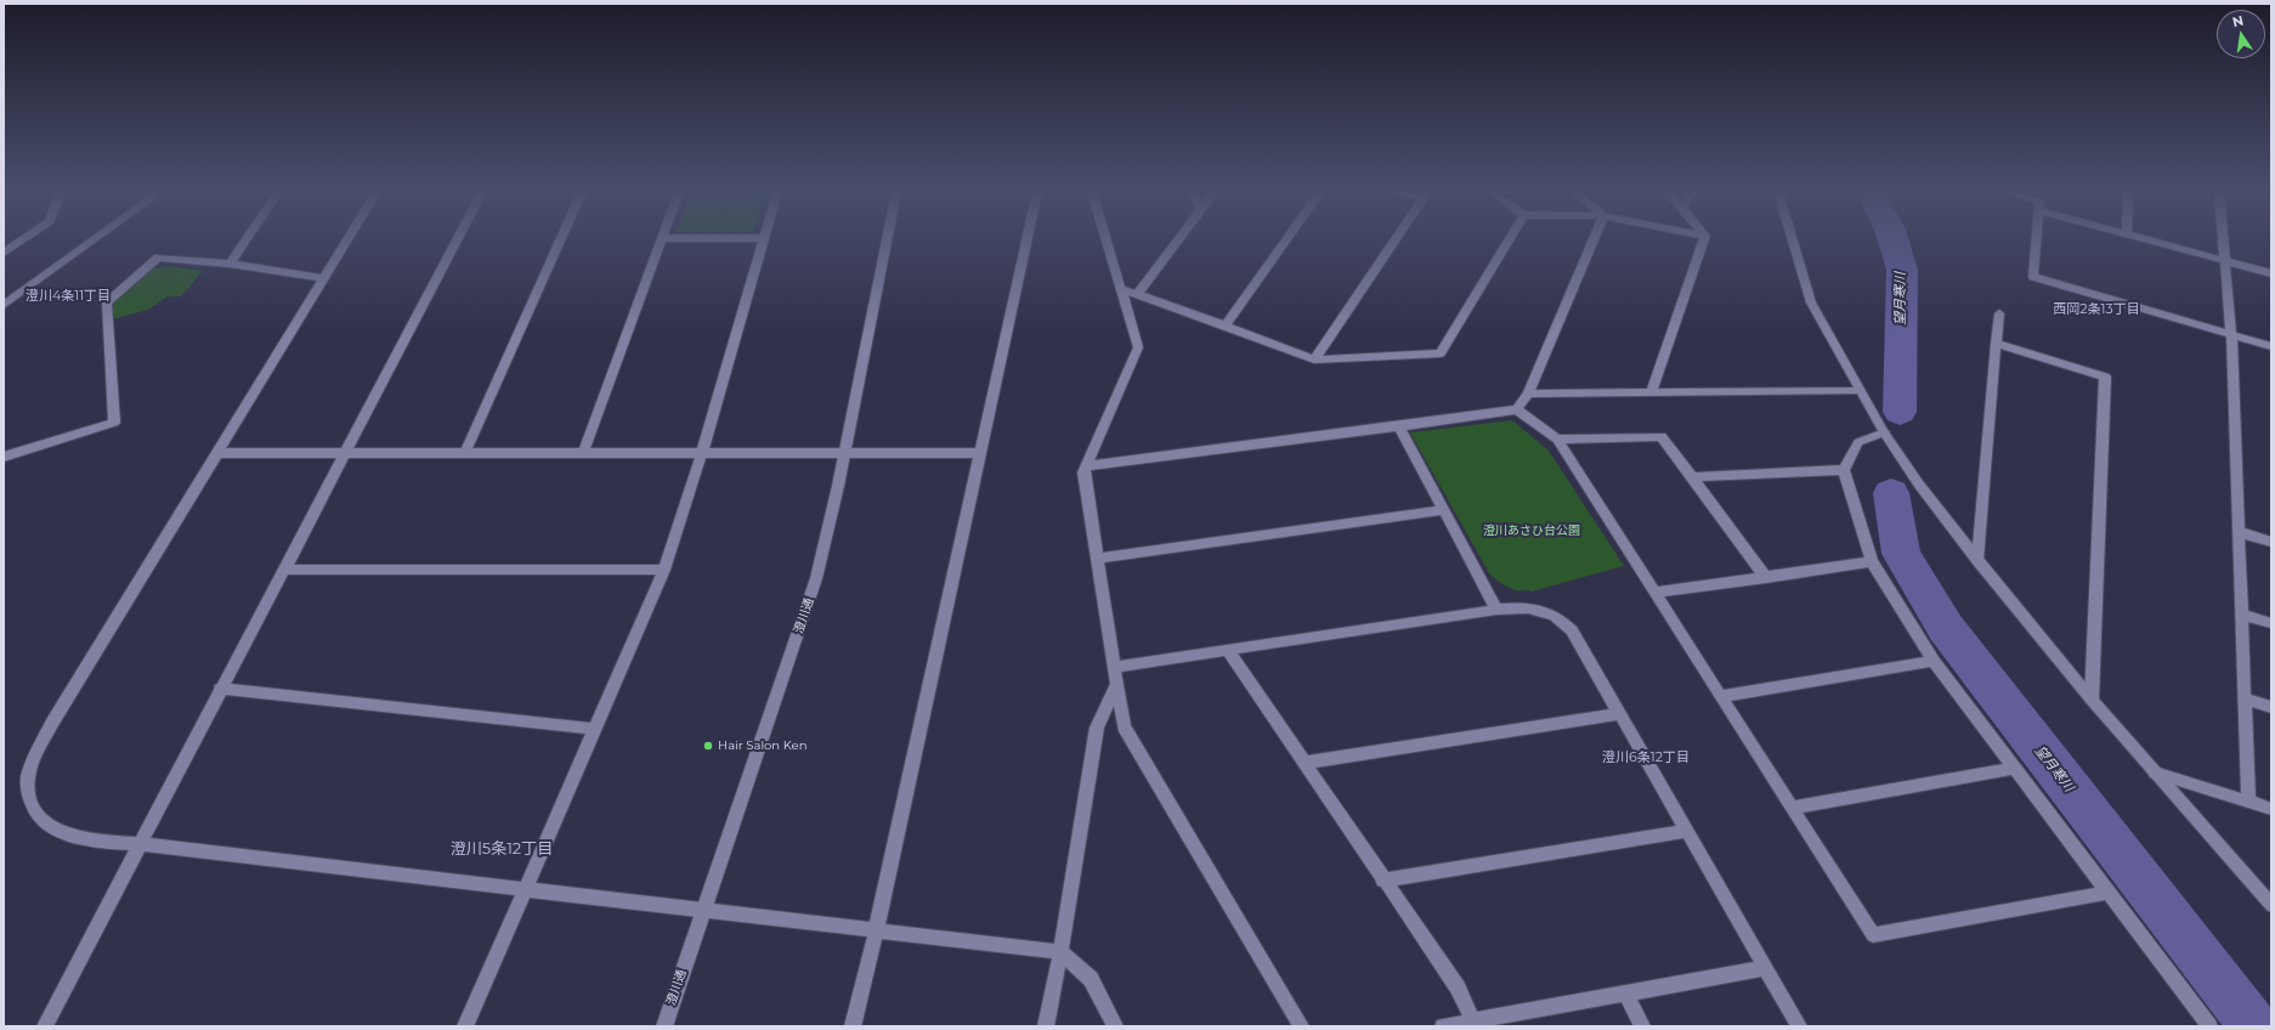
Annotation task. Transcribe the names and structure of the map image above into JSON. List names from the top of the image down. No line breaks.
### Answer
{"streets":{"street":["澄川通"]},"districts":["澄川4条11丁目","西岡2条13丁目","澄川6条12丁目","澄川5条12丁目"],"water":["望月寒川"],"parks":["澄川あさひ台公園"],"places":["Hair Salon Ken"],"north":"top"}
